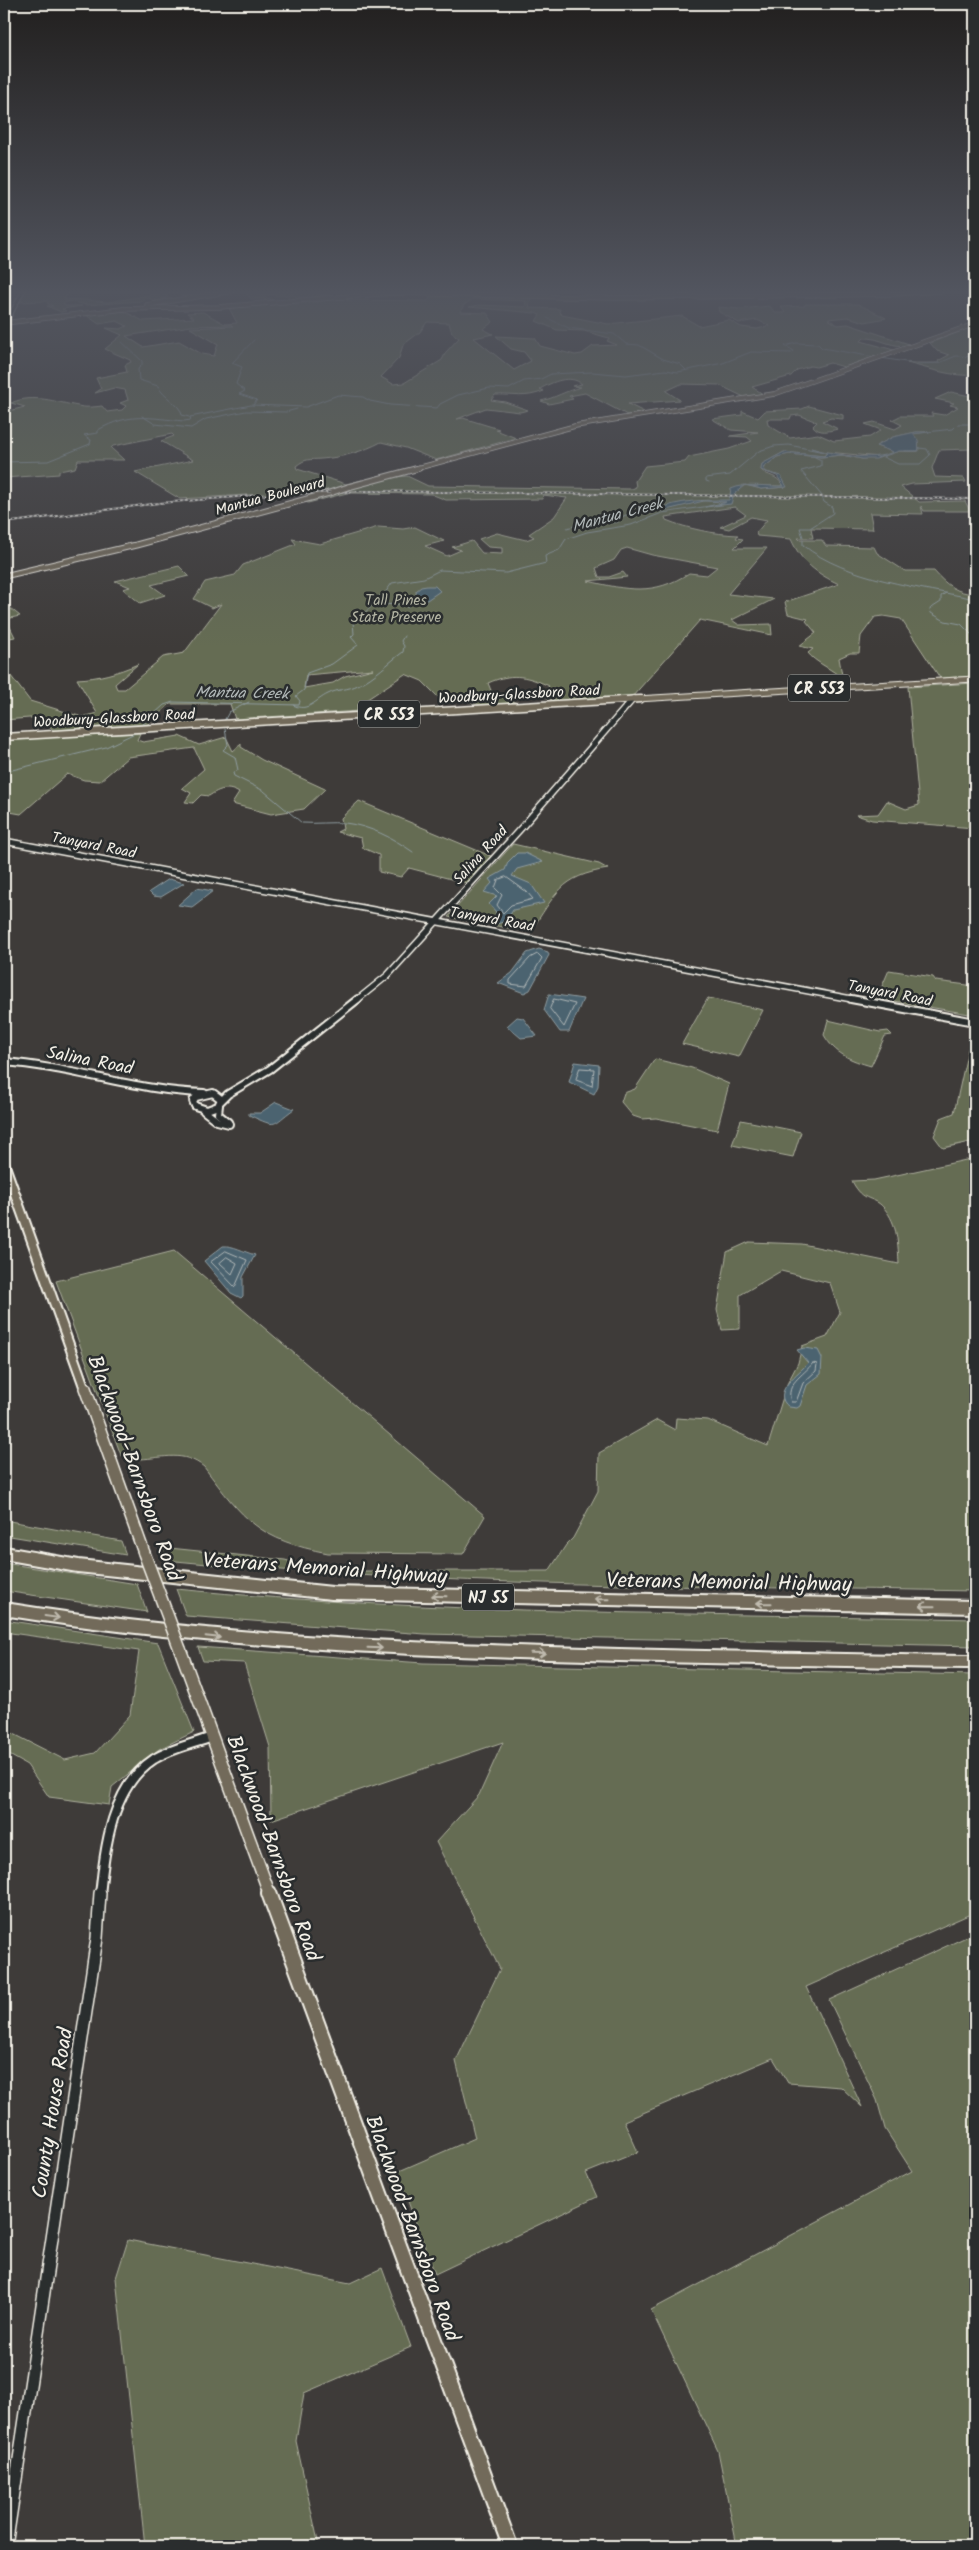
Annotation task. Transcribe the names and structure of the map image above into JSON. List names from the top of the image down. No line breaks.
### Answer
{"streets":{"highway":["Veterans Memorial Highway","NJ 55"],"main road":["Mantua Boulevard","CR 553","Woodbury-Glassboro Road","Blackwood-Barnsboro Road"],"street":["Tanyard Road","Salina Road","County House Road"]},"crossings":[["Woodbury-Glassboro Road","Salina Road"],["Tanyard Road","Salina Road"],["Blackwood-Barnsboro Road","County House Road"]],"water":["Mantua Creek"],"parks":["Tall Pines State Preserve"]}
